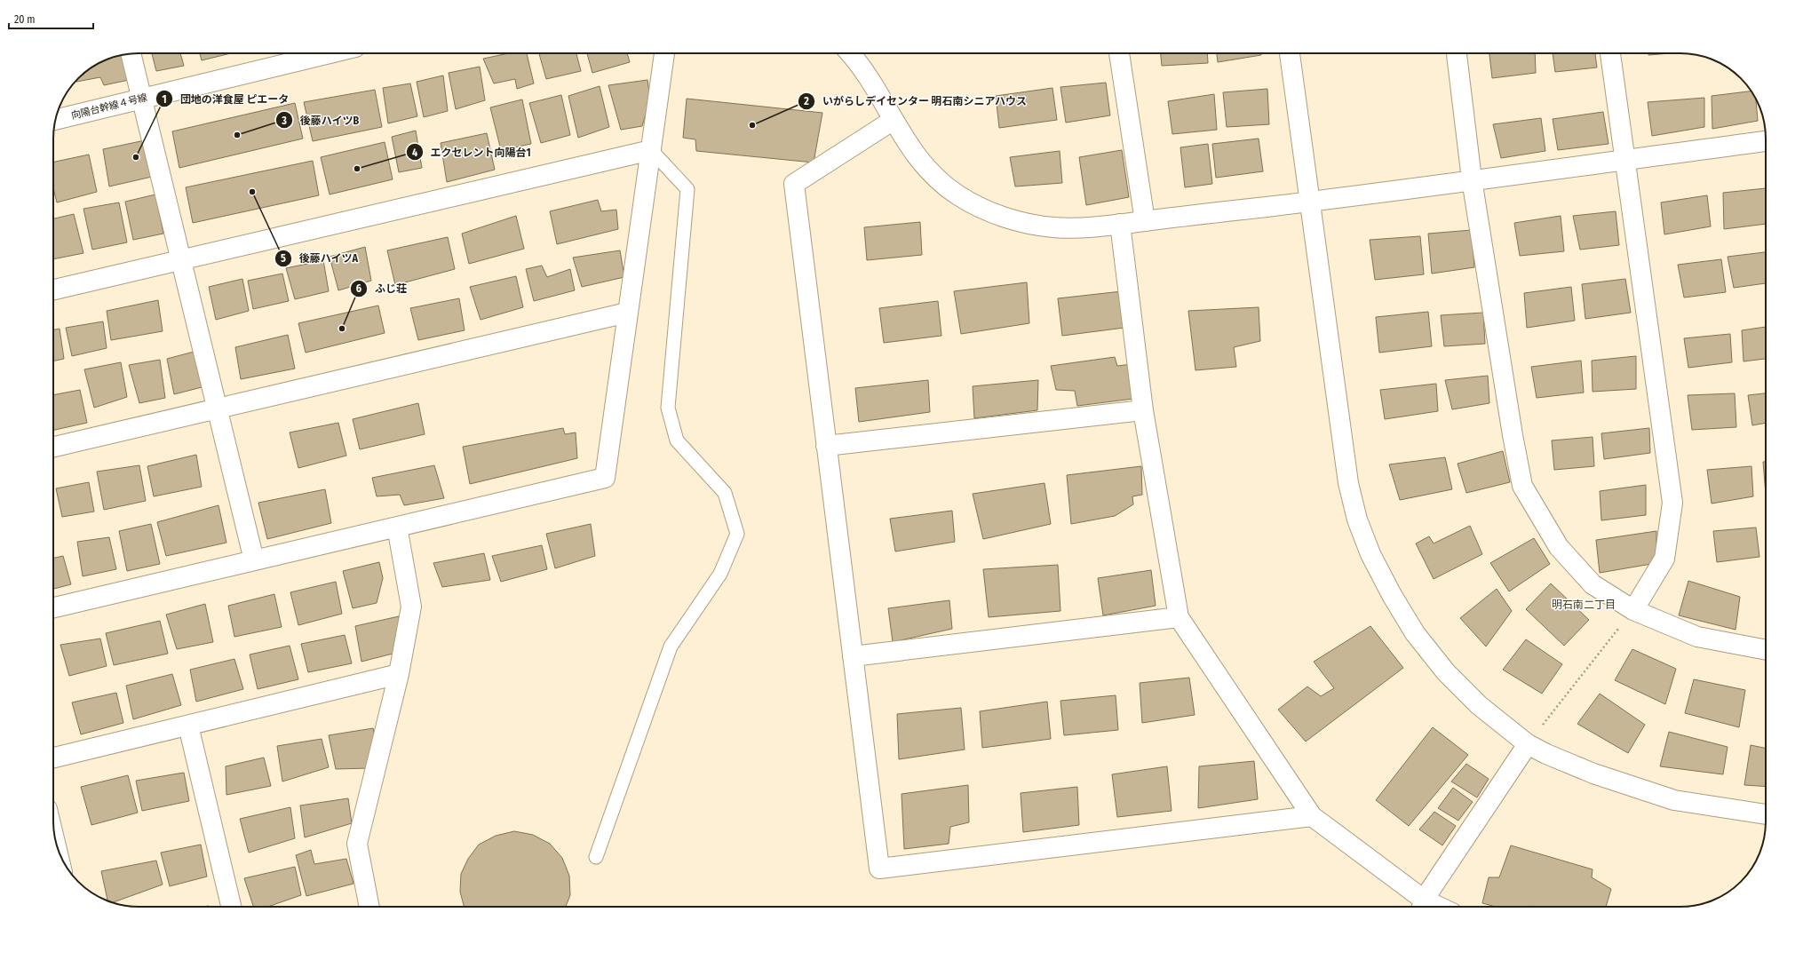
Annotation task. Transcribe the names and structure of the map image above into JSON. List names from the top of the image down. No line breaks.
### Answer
{"streets":{"street":["向陽台幹線４号線"]},"districts":["明石南二丁目"],"places":["いがらしデイセンター 明石南シニアハウス","後藤ハイツB","団地の洋食屋 ピエータ","エクセレント向陽台1","後藤ハイツA","ふじ荘"],"scale_bar":"20 m"}
